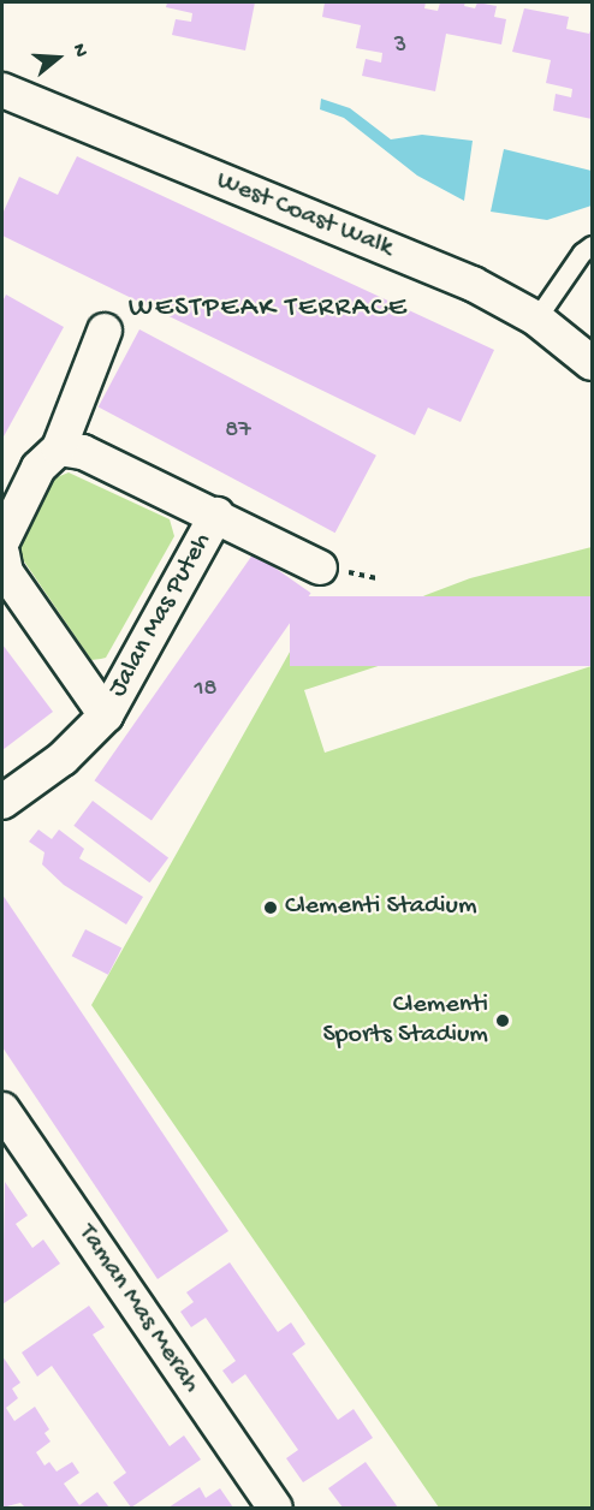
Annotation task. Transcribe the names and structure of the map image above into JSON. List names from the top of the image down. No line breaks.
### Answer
{"streets":{"street":["West Coast Walk","Jalan Mas Puteh","Taman Mas Merah"]},"districts":["WESTPEAK TERRACE"],"places":["Clementi Stadium","Clementi Sports Stadium"],"house_numbers":["3","87","18"],"north":"right"}
